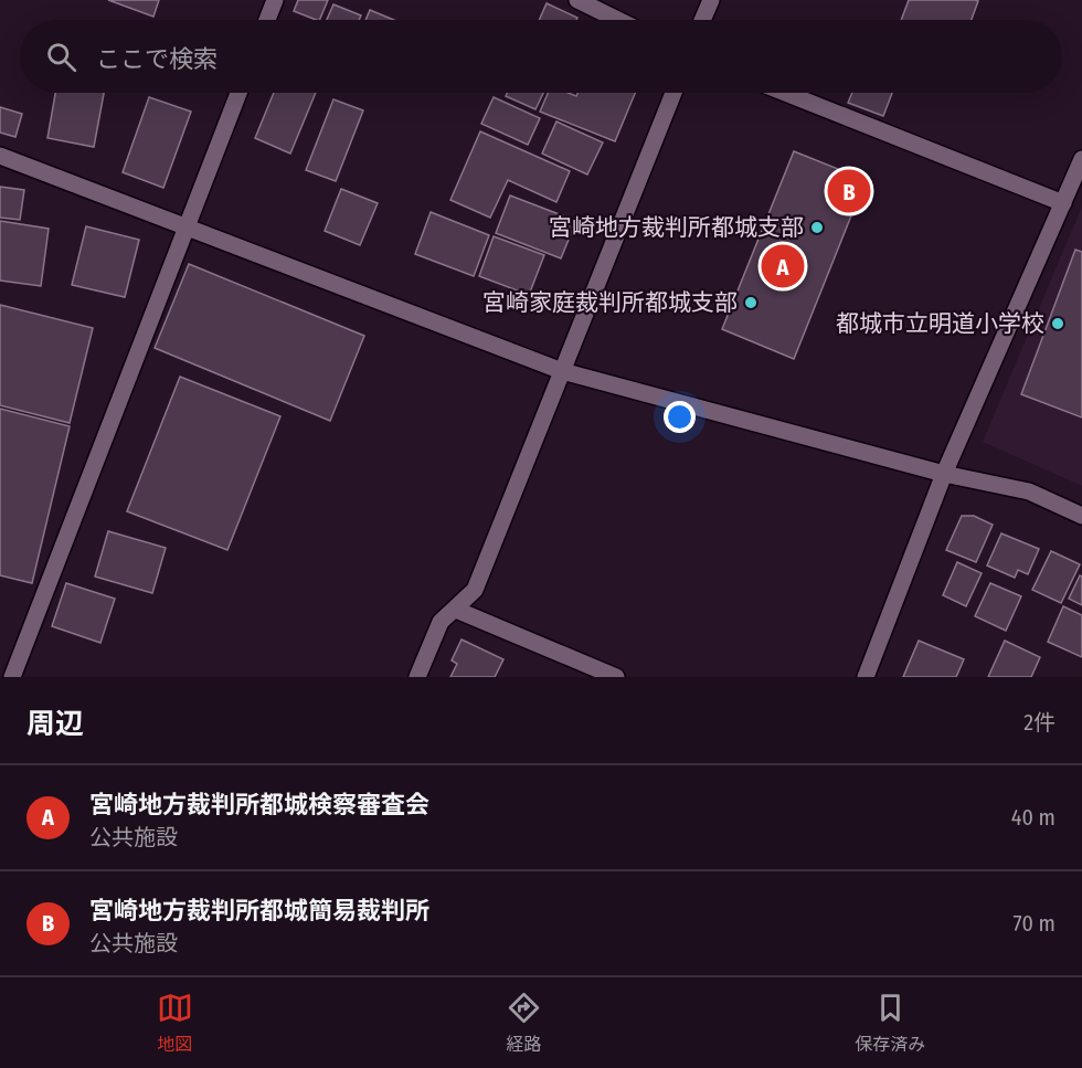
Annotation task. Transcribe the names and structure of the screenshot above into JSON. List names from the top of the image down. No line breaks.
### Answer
{"places":["宮崎地方裁判所都城支部","宮崎家庭裁判所都城支部","都城市立明道小学校"],"page":{"search":"ここで検索","pins":["B","A"],"heading":["周辺","2件"],"list":[{"mark":"A","name":"宮崎地方裁判所都城検察審査会","note":"公共施設","value":"40 m"},{"mark":"B","name":"宮崎地方裁判所都城簡易裁判所","note":"公共施設","value":"70 m"}],"nav":["地図","経路","保存済み"]}}
